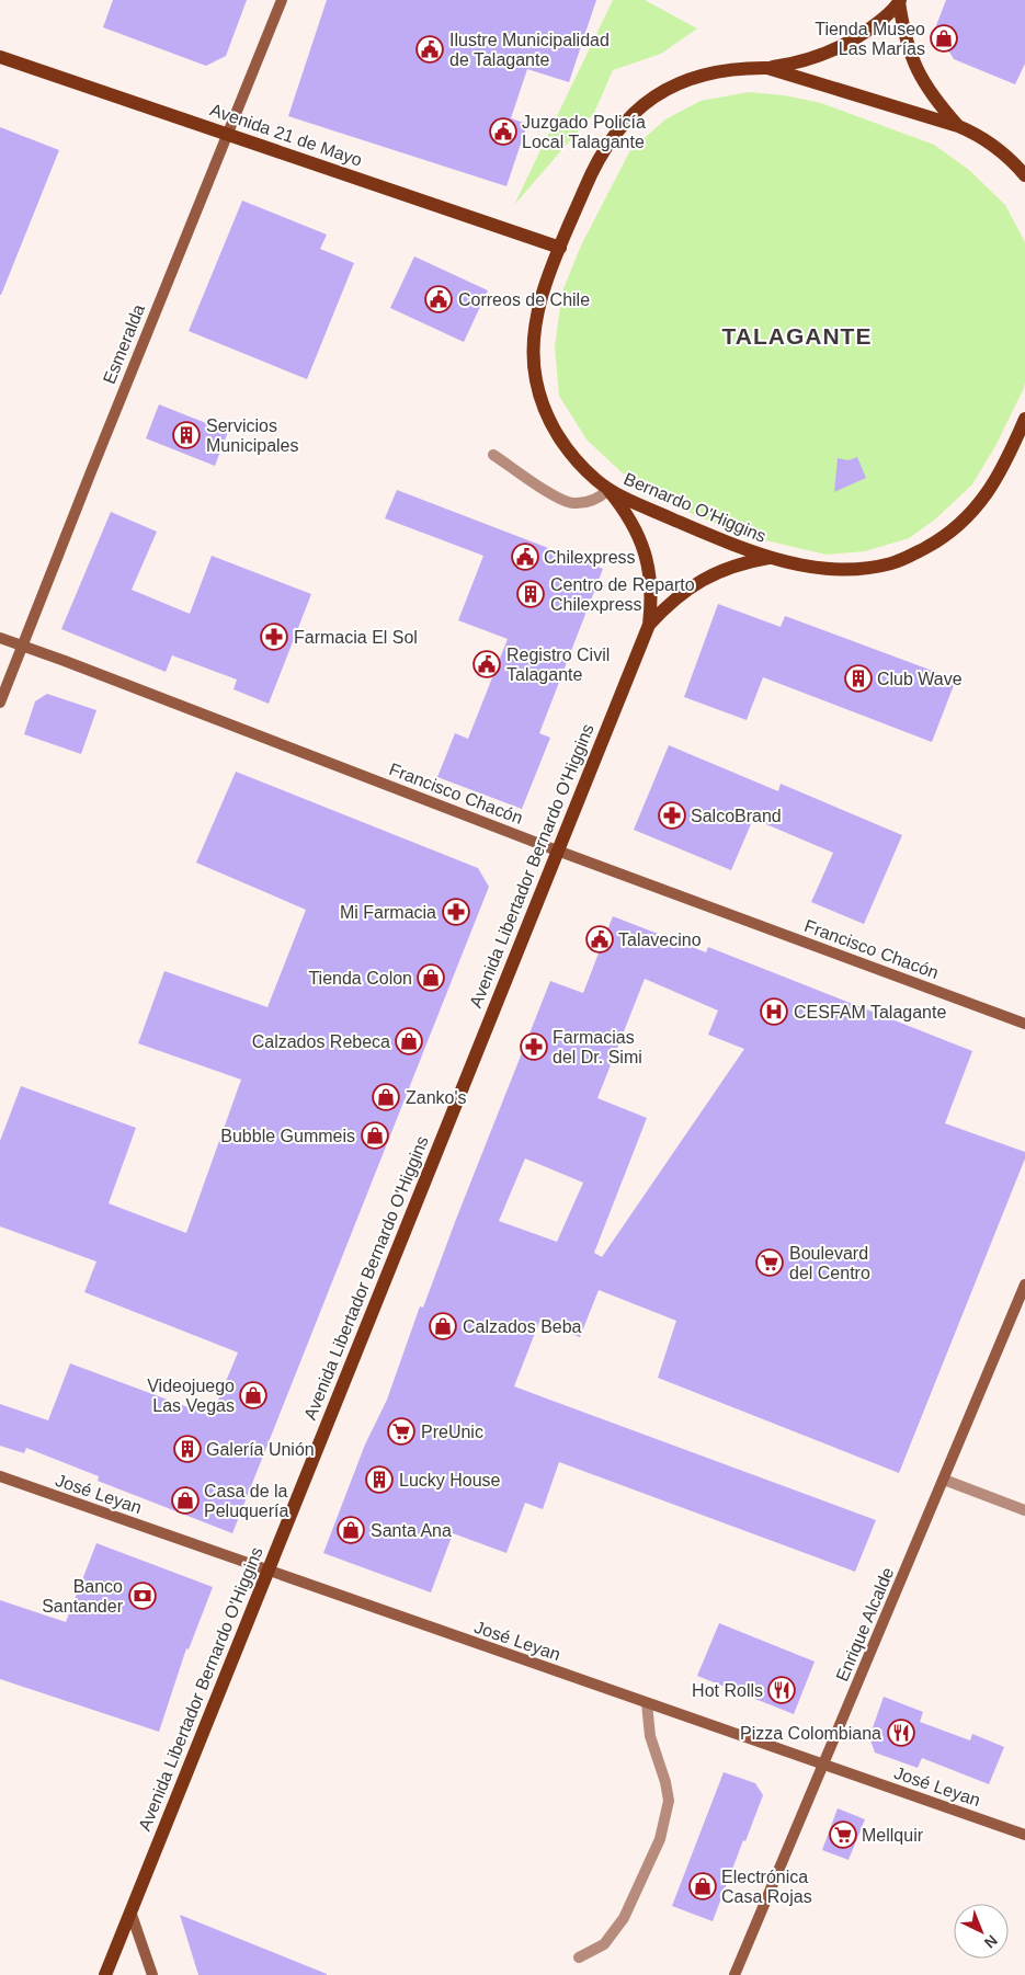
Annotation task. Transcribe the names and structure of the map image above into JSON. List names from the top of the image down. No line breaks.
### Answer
{"streets":{"main road":["Avenida 21 de Mayo","Bernardo O'Higgins","Avenida Libertador Bernardo O'Higgins"],"street":["Esmeralda","Francisco Chacón","José Leyan","Enrique Alcalde"]},"crossings":[["Avenida 21 de Mayo","Esmeralda"],["Avenida 21 de Mayo","Bernardo O'Higgins"],["Esmeralda","Francisco Chacón"],["Bernardo O'Higgins","Avenida Libertador Bernardo O'Higgins"],["Francisco Chacón","Avenida Libertador Bernardo O'Higgins"],["Avenida Libertador Bernardo O'Higgins","José Leyan"],["José Leyan","Enrique Alcalde"]],"districts":["TALAGANTE"],"places":{"shop":["Tienda Museo Las Marías","Tienda Colon","Calzados Rebeca","Zanko's","Bubble Gummeis","Calzados Beba","Videojuego Las Vegas","Casa de la Peluquería","Santa Ana","Electrónica Casa Rojas"],"public building":["Ilustre Municipalidad de Talagante","Juzgado Policía Local Talagante","Correos de Chile","Chilexpress","Registro Civil Talagante","Talavecino"],"building":["Servicios Municipales","Centro de Reparto Chilexpress","Club Wave","Galería Unión","Lucky House"],"pharmacy":["Farmacia El Sol","SalcoBrand","Mi Farmacia","Farmacias del Dr. Simi"],"hospital":["CESFAM Talagante"],"supermarket":["Boulevard del Centro","PreUnic","Mellquir"],"bank":["Banco Santander"],"restaurant":["Hot Rolls","Pizza Colombiana"]},"north":"bottom right"}
